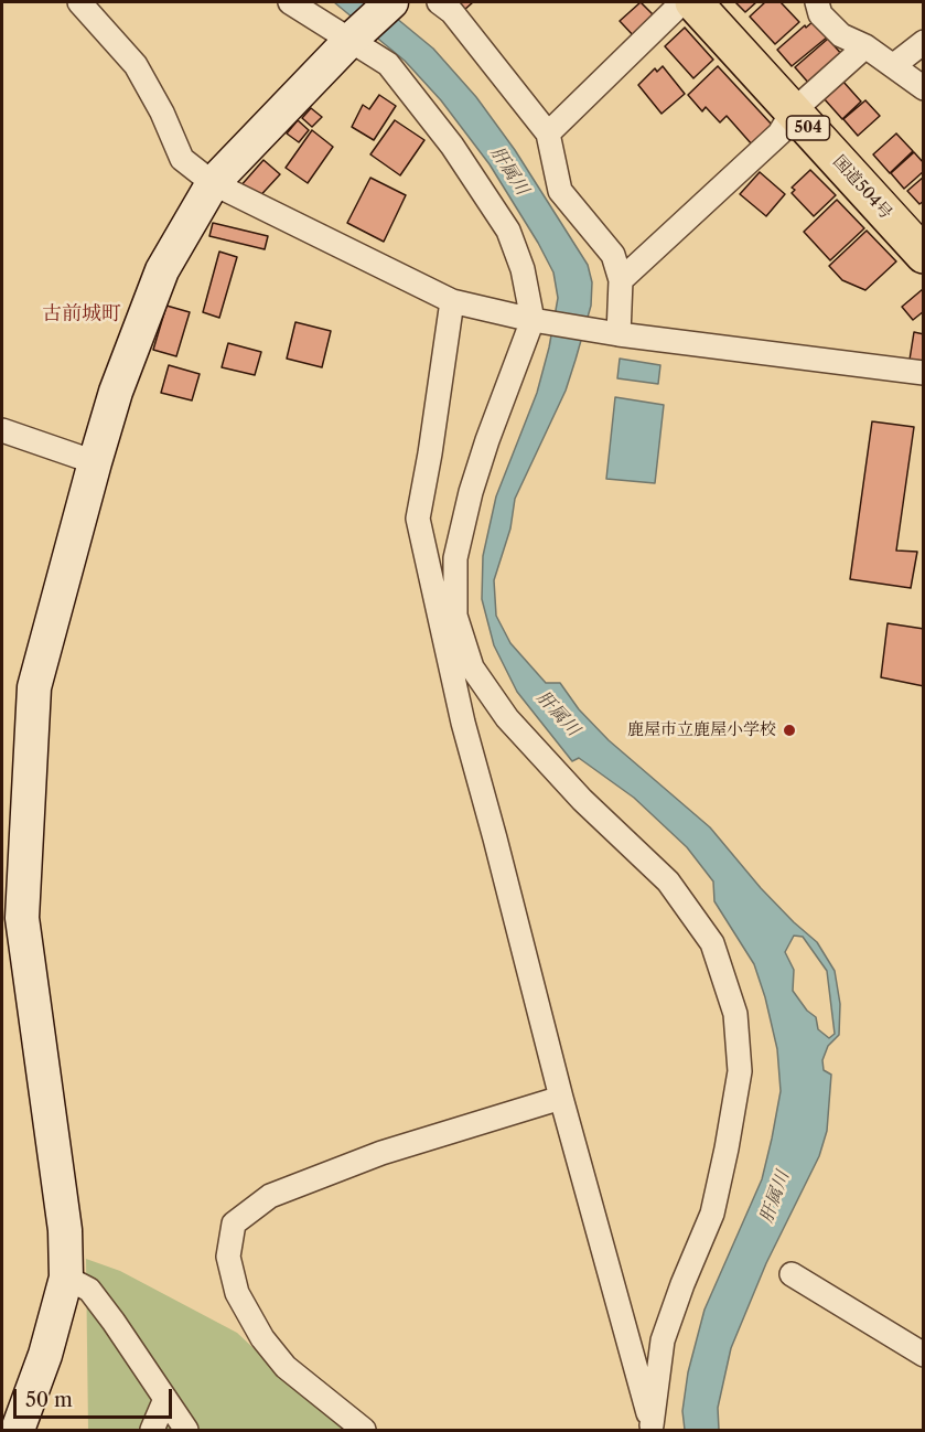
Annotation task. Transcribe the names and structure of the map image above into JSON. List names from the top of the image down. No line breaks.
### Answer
{"streets":{"highway":["504","国道504号"]},"districts":["古前城町"],"water":["肝属川"],"places":["鹿屋市立鹿屋小学校"],"scale_bar":"50 m"}
